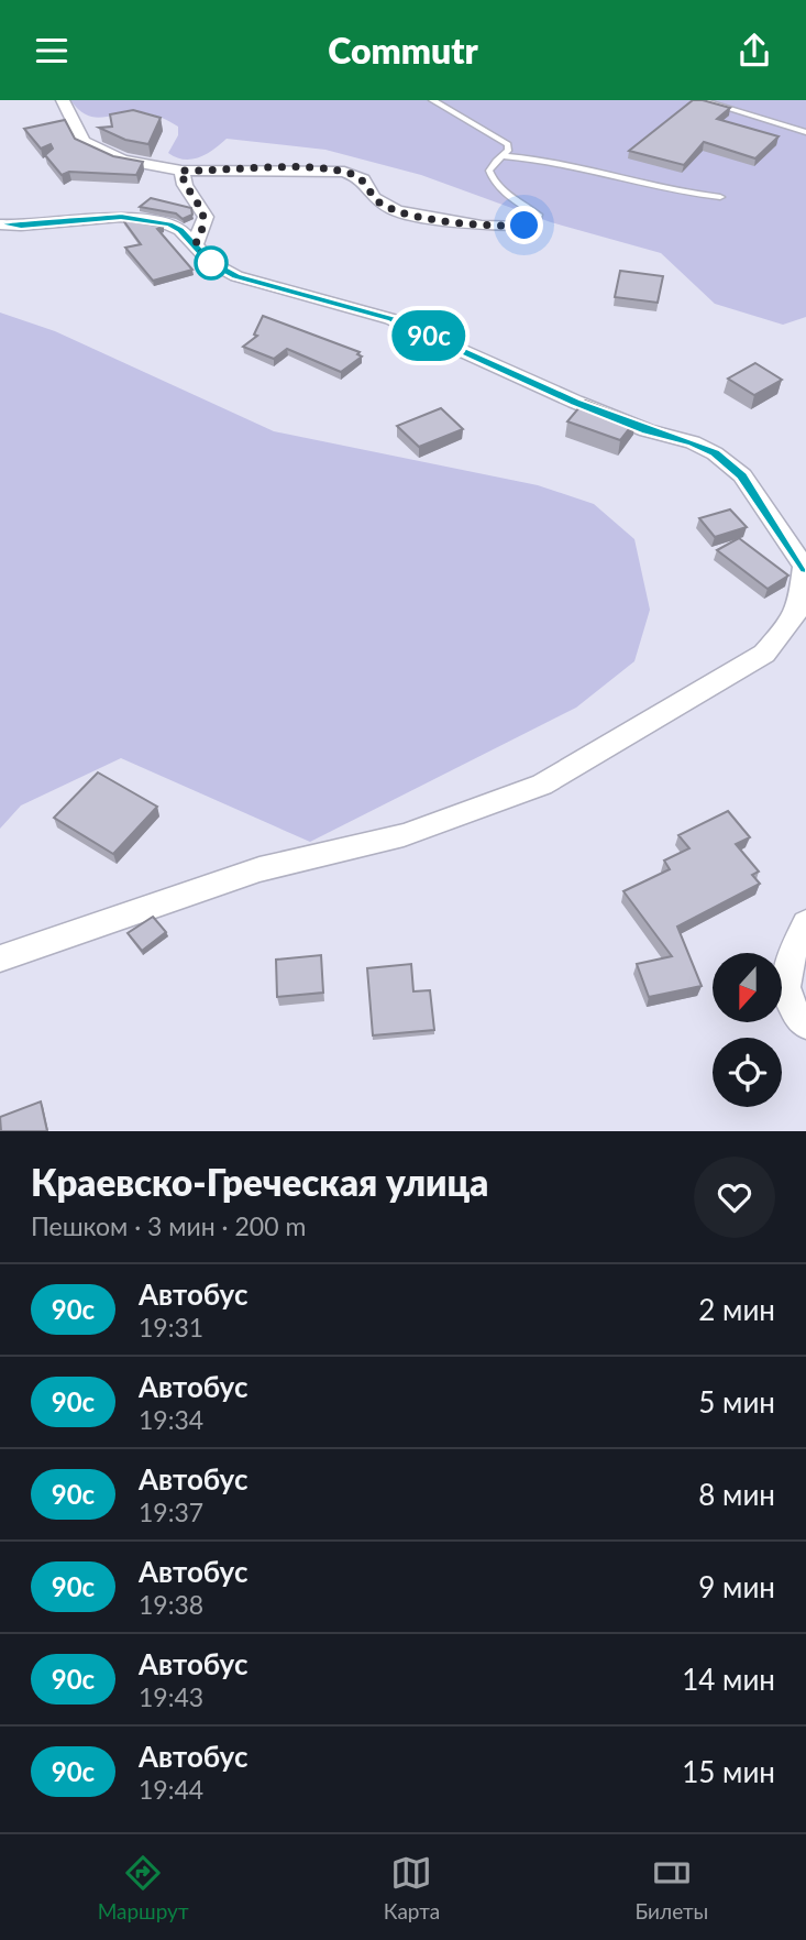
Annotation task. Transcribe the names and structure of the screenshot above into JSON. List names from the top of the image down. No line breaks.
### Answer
{"lines":["bus line 90с"],"north":"bottom","page":{"header":"Commutr","on_map":"90с","heading":["Краевско-Греческая улица","Пешком · 3 мин · 200 m"],"list":[{"mark":"90с","name":"Автобус","note":"19:31","value":"2 мин"},{"mark":"90с","name":"Автобус","note":"19:34","value":"5 мин"},{"mark":"90с","name":"Автобус","note":"19:37","value":"8 мин"},{"mark":"90с","name":"Автобус","note":"19:38","value":"9 мин"},{"mark":"90с","name":"Автобус","note":"19:43","value":"14 мин"},{"mark":"90с","name":"Автобус","note":"19:44","value":"15 мин"}],"tabs":["Маршрут","Карта","Билеты"]}}
